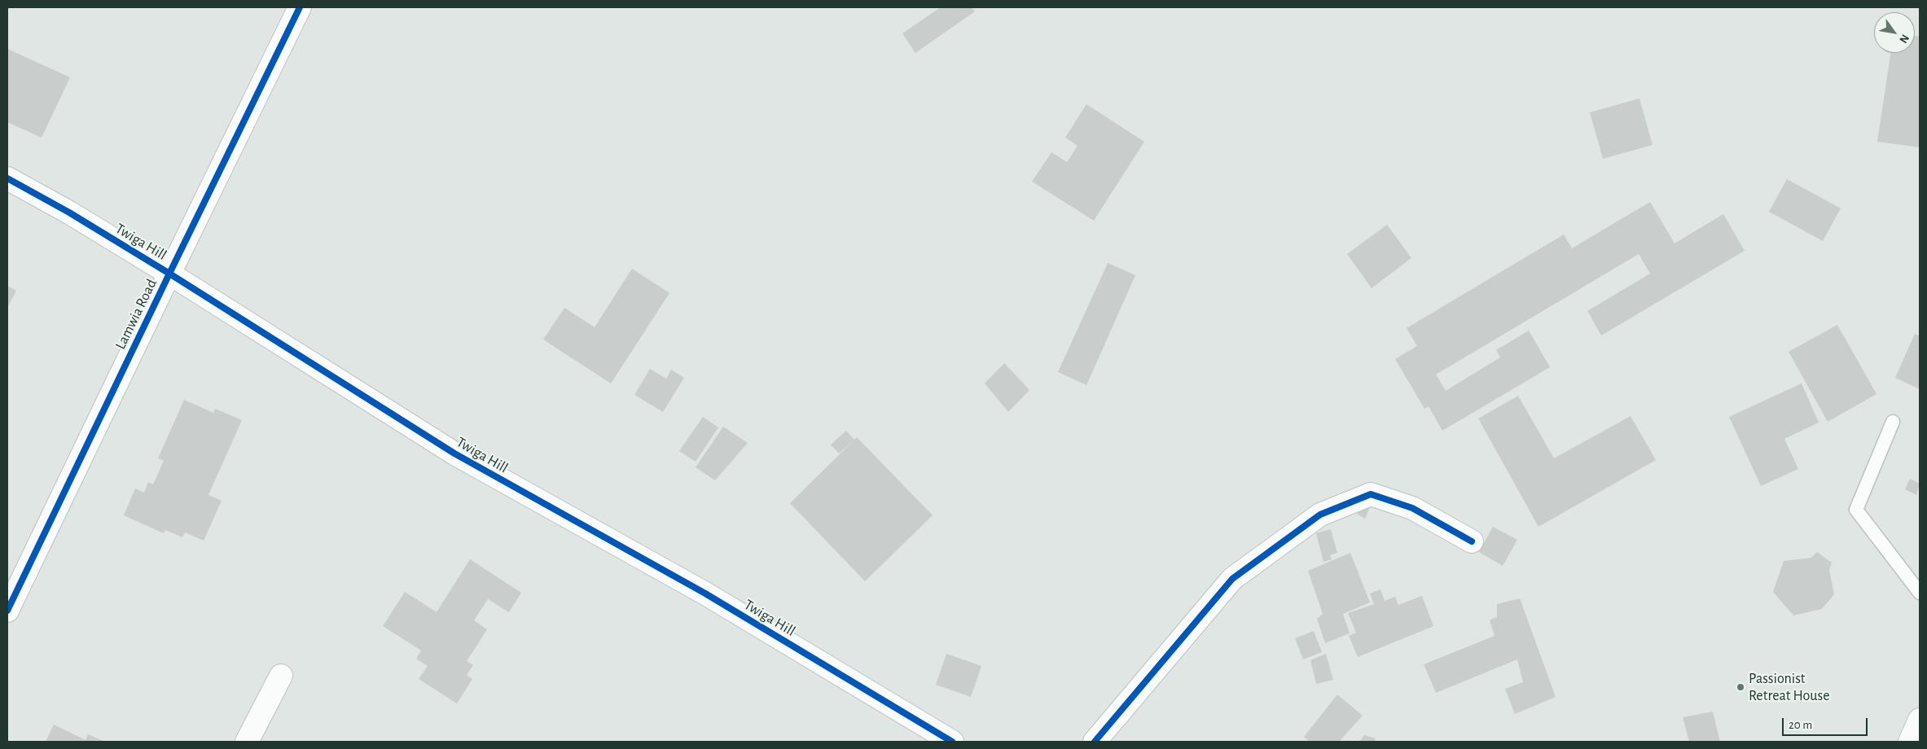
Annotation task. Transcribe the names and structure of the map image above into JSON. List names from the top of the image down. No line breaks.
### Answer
{"streets":{"street":["Twiga Hill","Lamwia Road"]},"crossings":[["Twiga Hill","Lamwia Road"]],"places":["Passionist Retreat House"],"scale_bar":"20 m","north":"bottom right"}
